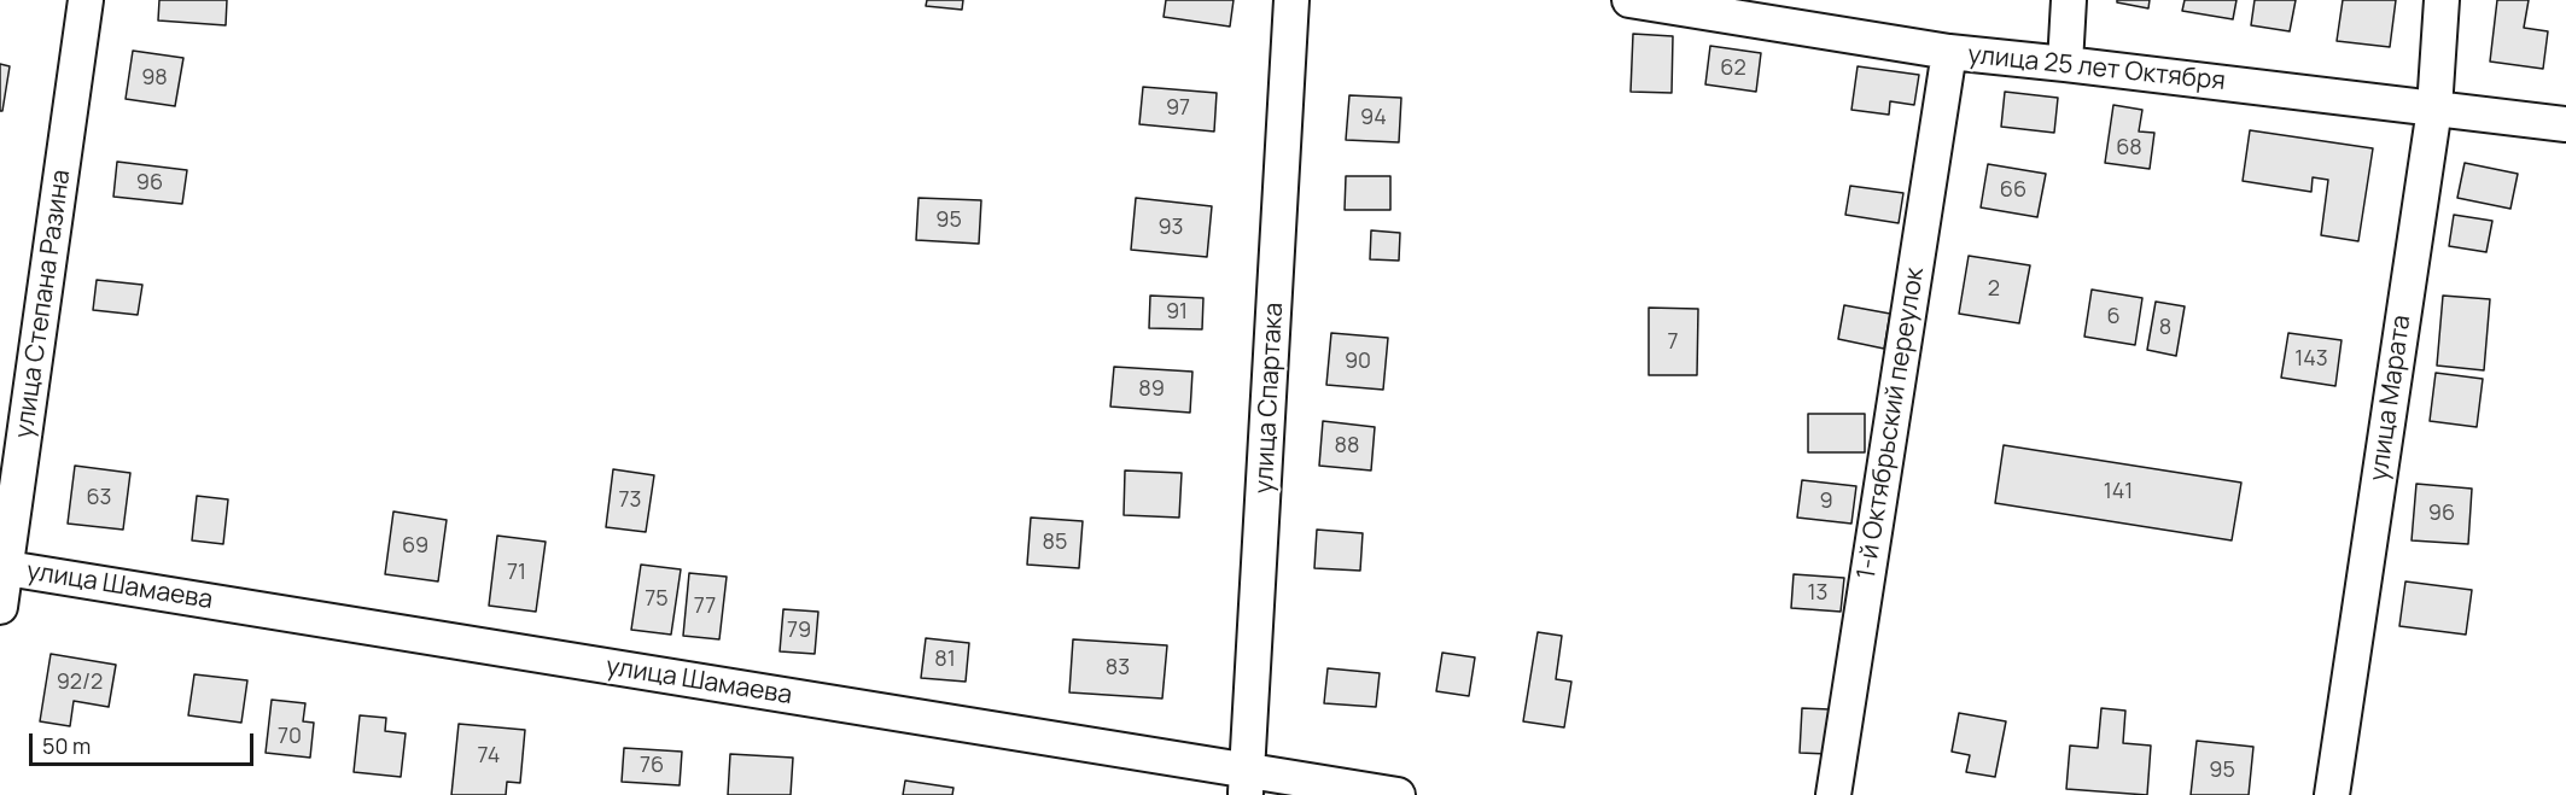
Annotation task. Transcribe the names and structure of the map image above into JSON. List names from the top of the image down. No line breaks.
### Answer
{"streets":{"street":["улица 25 лет Октября","улица Степана Разина","улица Спартака","улица Марата","1-й Октябрьский переулок","улица Шамаева"]},"crossings":[["улица 25 лет Октября","улица Марата"],["улица 25 лет Октября","1-й Октябрьский переулок"],["улица Степана Разина","улица Шамаева"],["улица Спартака","улица Шамаева"]],"house_numbers":["62","98","97","94","68","96","66","95","93","2","91","6","8","7","143","90","89","88","141","63","73","9","96","85","69","71","13","75","77","79","81","83","92/2","70","74","76","95"],"scale_bar":"50 m"}
